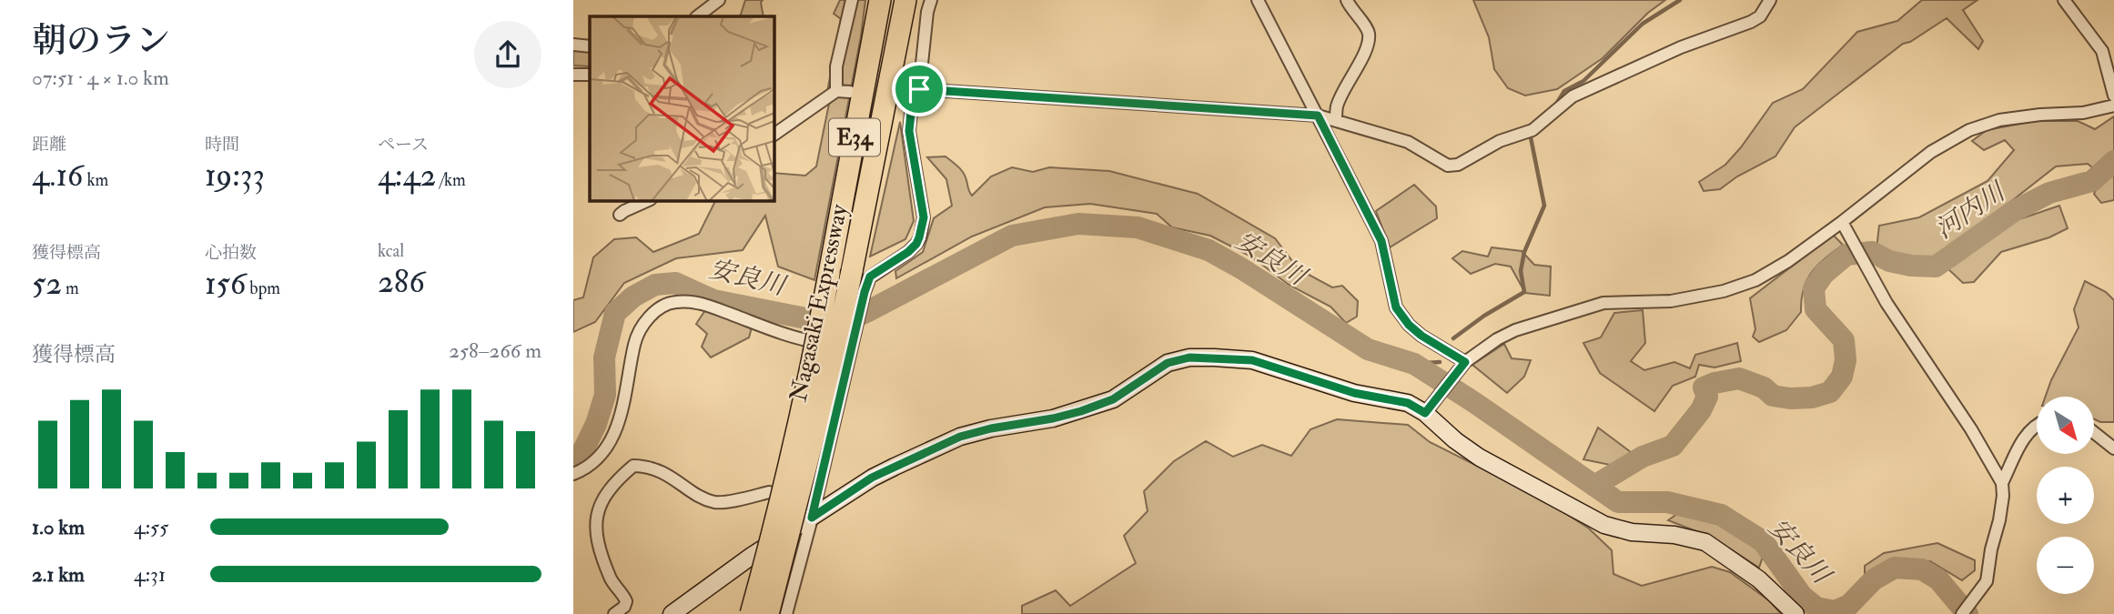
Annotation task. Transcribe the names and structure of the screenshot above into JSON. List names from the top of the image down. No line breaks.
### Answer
{"streets":{"highway":["E34","Nagasaki Expressway"]},"water":["河内川","安良川"],"north":"bottom right","page":{"heading":["朝のラン","07:51 · 4 × 1.0 km"],"stats":[["距離","4.16 km"],["時間","19:33"],["ペース","4:42 /km"],["獲得標高","52 m"],["心拍数","156 bpm"],["kcal","286"]],"chart":["獲得標高","258–266 m"],"map_buttons":["+","−"],"list":[{"name":"1.0 km","note":"4:55"},{"name":"2.1 km","note":"4:31"}]}}
